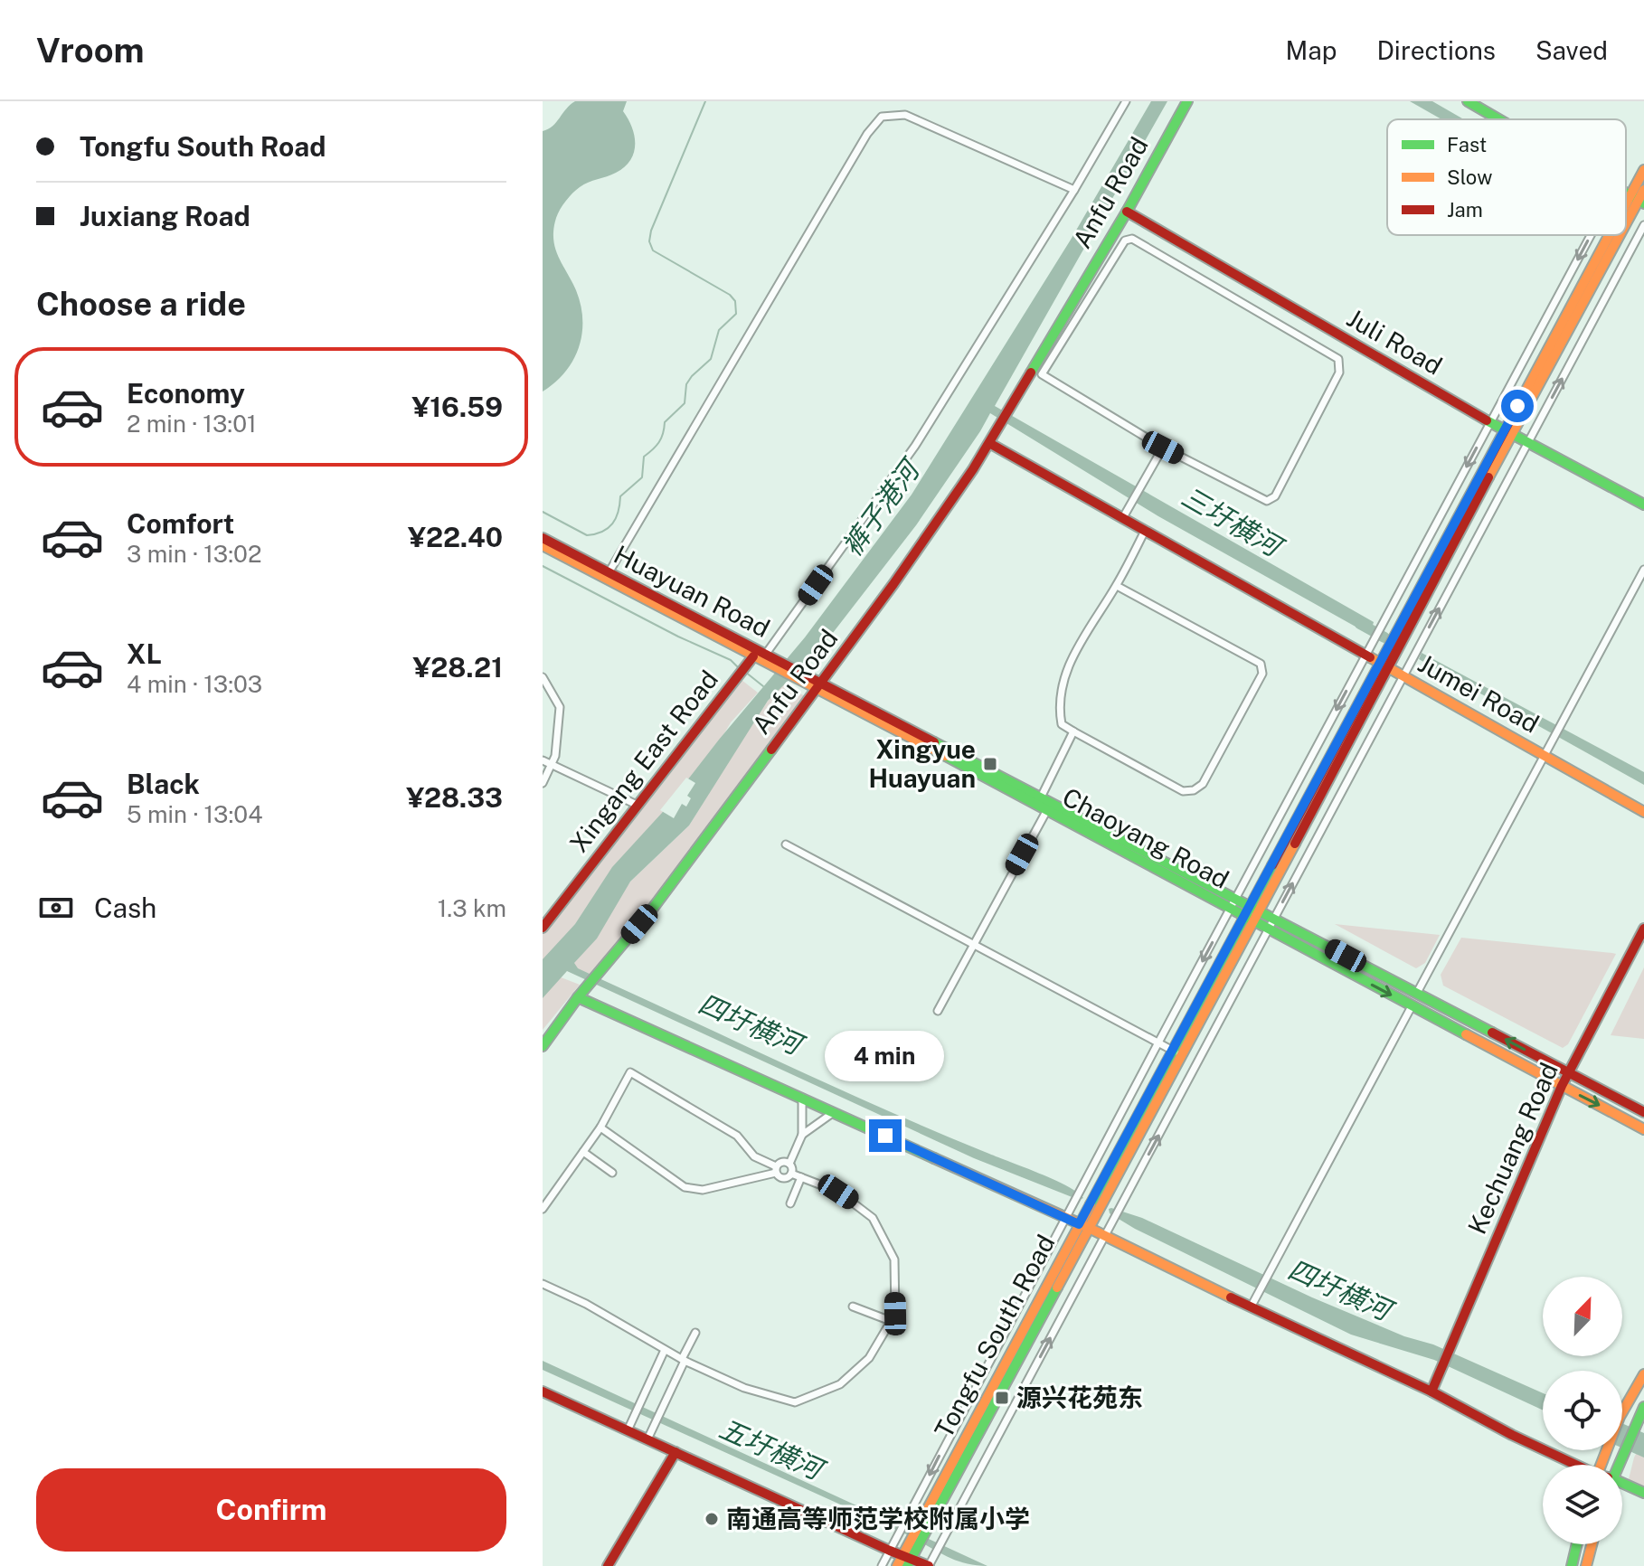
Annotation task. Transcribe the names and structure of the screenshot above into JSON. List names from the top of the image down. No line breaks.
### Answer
{"streets":{"street":["Anfu Road","Juli Road","Huayuan Road","Jumei Road","Xingang East Road","Chaoyang Road","Kechuang Road","Tongfu South Road"]},"crossings":[["Anfu Road","Juli Road"],["Anfu Road","Huayuan Road"],["Anfu Road","Jumei Road"],["Anfu Road","Chaoyang Road"],["Juli Road","Tongfu South Road"],["Huayuan Road","Xingang East Road"],["Huayuan Road","Chaoyang Road"],["Jumei Road","Tongfu South Road"],["Chaoyang Road","Kechuang Road"],["Chaoyang Road","Tongfu South Road"]],"water":["裤子港河","三圩横河","四圩横河","五圩横河"],"places":{"transit":["Xingyue Huayuan","源兴花苑东"],"other":["南通高等师范学校附属小学"]},"legend":["Fast","Slow","Jam"],"north":"top right","page":{"header":"Vroom","nav":["Map","Directions","Saved"],"banner":["Tongfu South Road","Juxiang Road"],"heading":"Choose a ride","list":[{"name":"Economy","note":"2 min · 13:01","value":"¥16.59"},{"name":"Comfort","note":"3 min · 13:02","value":"¥22.40"},{"name":"XL","note":"4 min · 13:03","value":"¥28.21"},{"name":"Black","note":"5 min · 13:04","value":"¥28.33"}],"pay":["Cash","1.3 km"],"bubble":"4 min","buttons":"Confirm"}}
